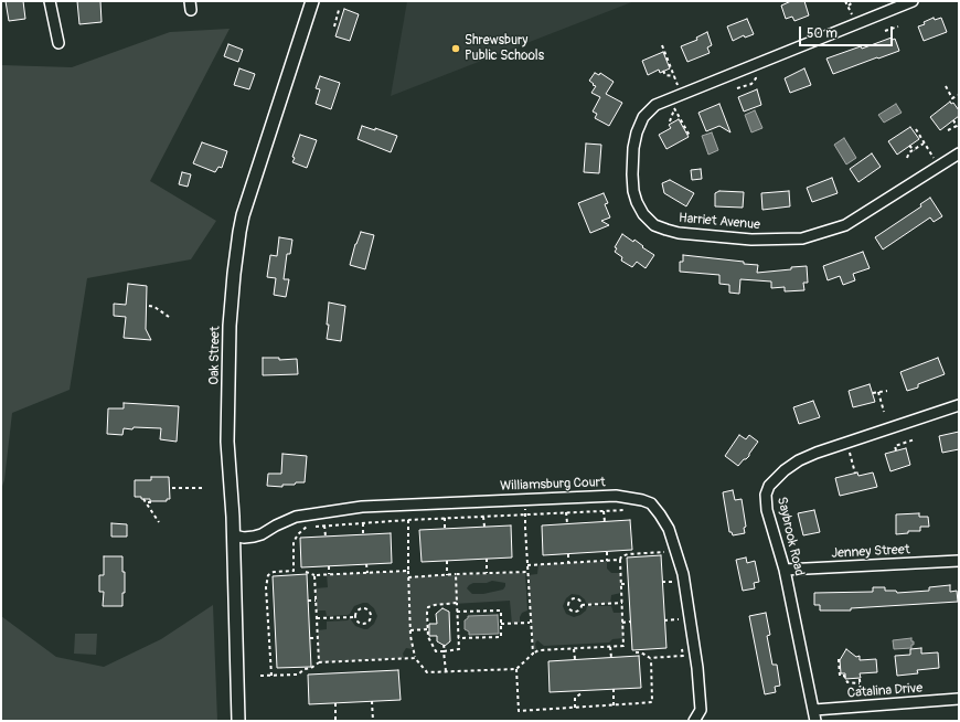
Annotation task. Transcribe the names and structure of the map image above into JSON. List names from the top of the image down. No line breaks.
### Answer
{"streets":{"street":["Harriet Avenue","Oak Street","Williamsburg Court","Saybrook Road","Jenney Street","Catalina Drive"]},"crossings":[["Oak Street","Williamsburg Court"],["Saybrook Road","Jenney Street"],["Saybrook Road","Catalina Drive"]],"places":["Shrewsbury Public Schools"],"scale_bar":"50 m"}
